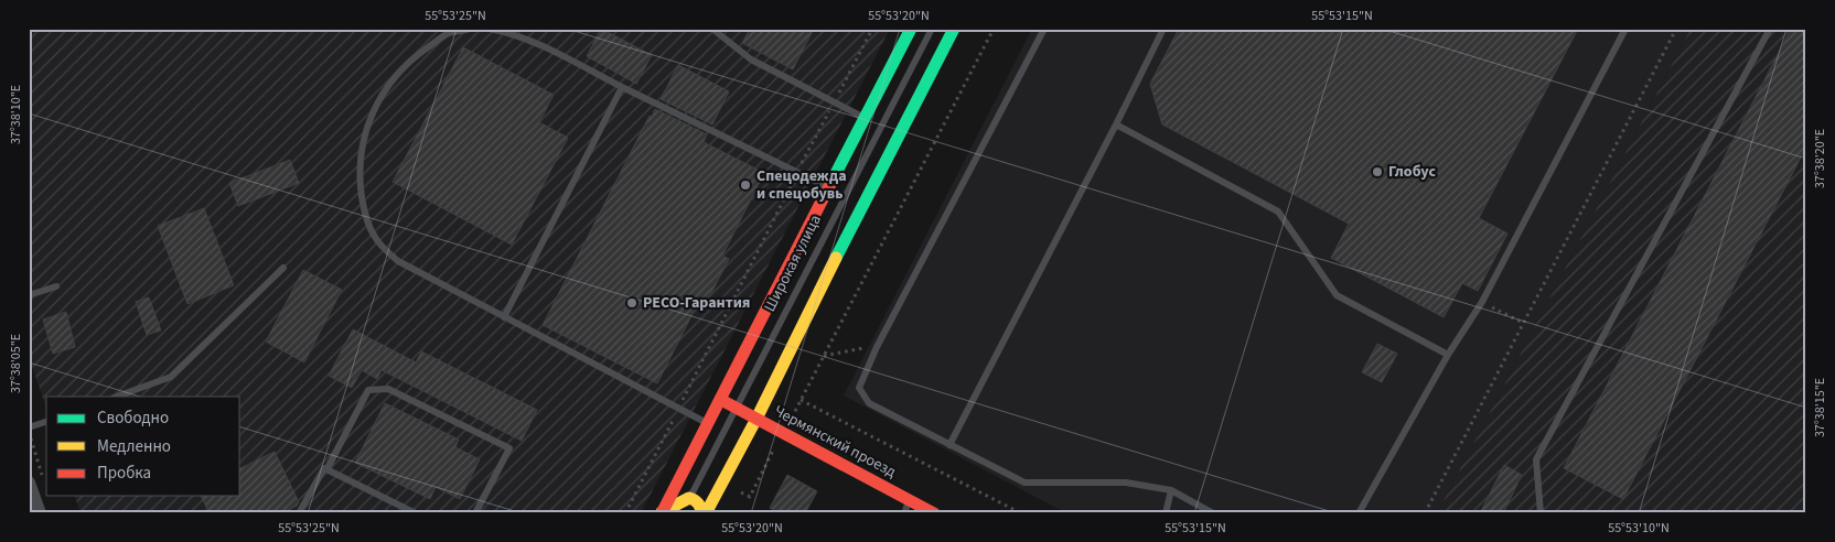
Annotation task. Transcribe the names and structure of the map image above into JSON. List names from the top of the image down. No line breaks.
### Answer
{"streets":{"main road":["Широкая улица","Чермянский проезд"]},"crossings":[["Широкая улица","Чермянский проезд"]],"places":["Глобус","Спецодежда и спецобувь","РЕСО-Гарантия"],"legend":["Свободно","Медленно","Пробка"],"coordinates":["55°53'25\"N","55°53'20\"N","55°53'15\"N","37°38'10\"E","37°38'20\"E","37°38'05\"E","37°38'15\"E","55°53'10\"N"]}
